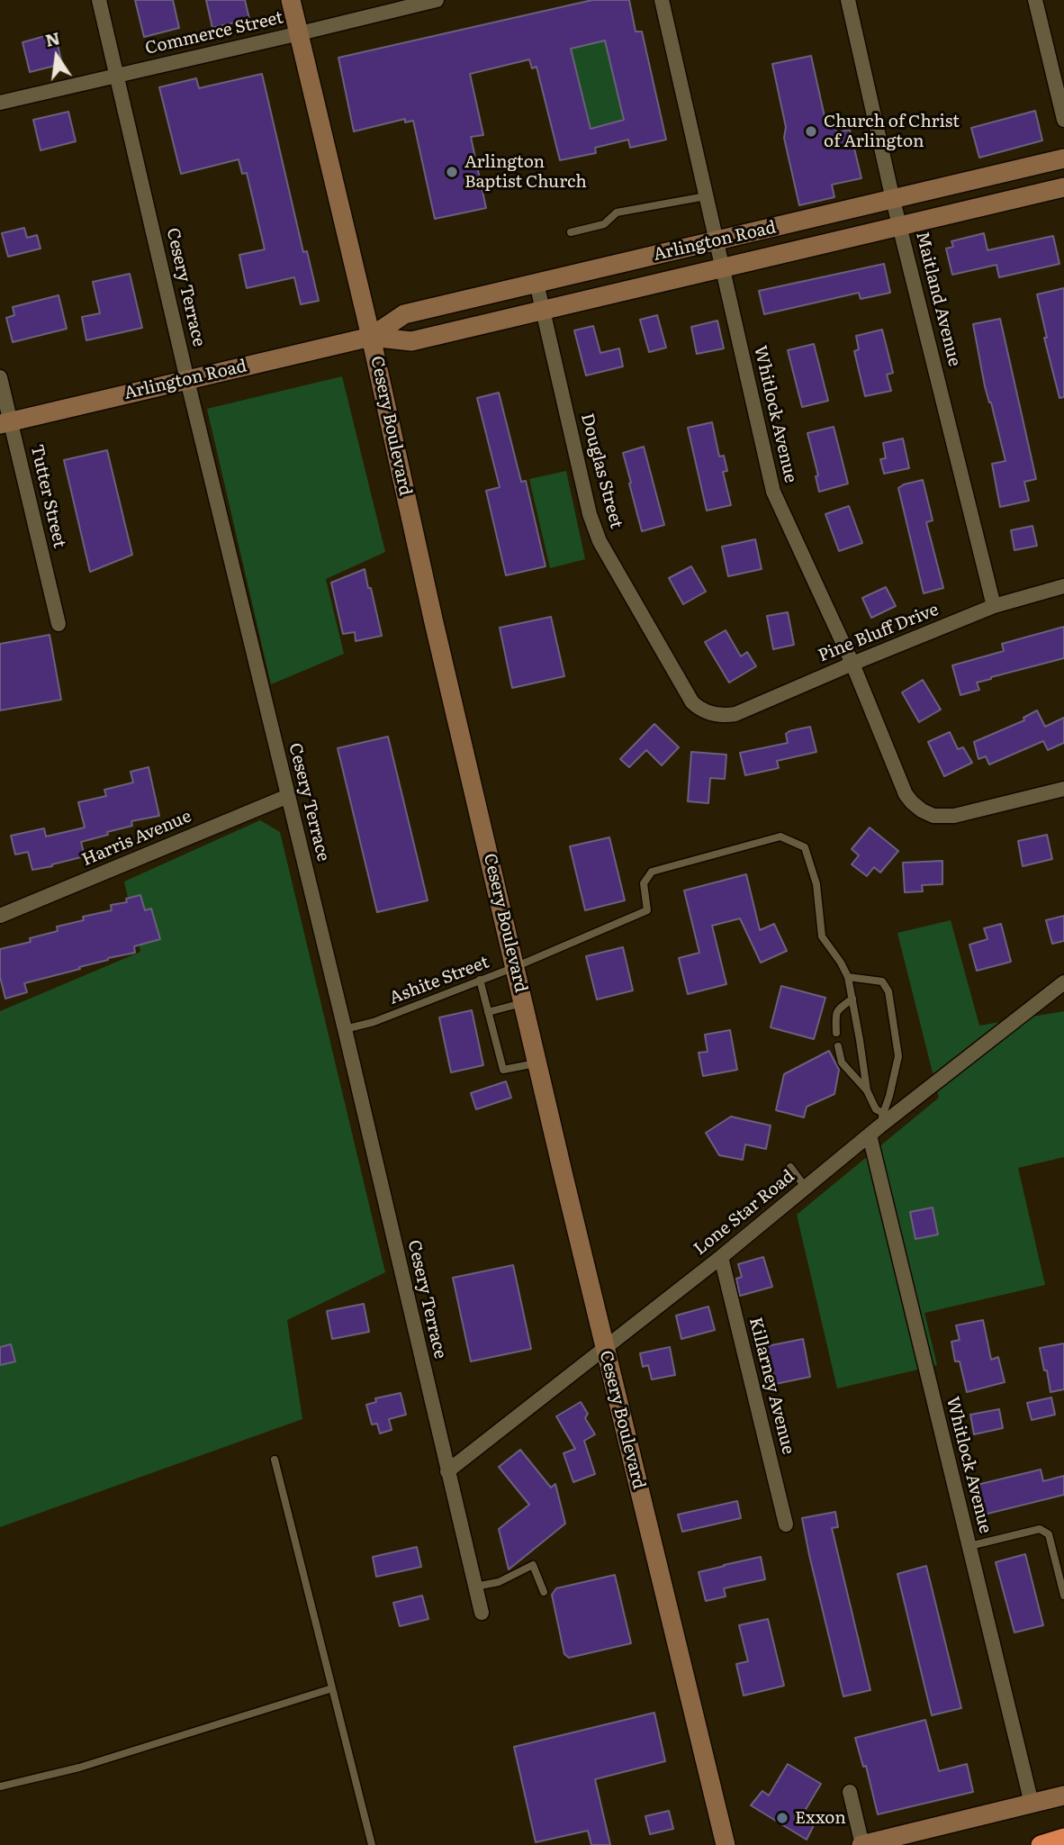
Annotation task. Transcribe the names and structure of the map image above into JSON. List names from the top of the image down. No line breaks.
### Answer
{"streets":{"main road":["Arlington Road","Cesery Boulevard"],"street":["Commerce Street","Cesery Terrace","Maitland Avenue","Whitlock Avenue","Douglas Street","Tutter Street","Pine Bluff Drive","Harris Avenue","Lone Star Road","Killarney Avenue"],"lane":["Ashite Street"]},"crossings":[["Commerce Street","Cesery Terrace"],["Commerce Street","Cesery Boulevard"],["Arlington Road","Cesery Terrace"],["Arlington Road","Maitland Avenue"],["Arlington Road","Whitlock Avenue"],["Arlington Road","Cesery Boulevard"],["Arlington Road","Douglas Street"],["Arlington Road","Tutter Street"],["Cesery Terrace","Harris Avenue"],["Cesery Terrace","Ashite Street"],["Cesery Terrace","Lone Star Road"],["Maitland Avenue","Pine Bluff Drive"],["Whitlock Avenue","Pine Bluff Drive"],["Whitlock Avenue","Lone Star Road"],["Cesery Boulevard","Ashite Street"],["Cesery Boulevard","Lone Star Road"],["Douglas Street","Pine Bluff Drive"],["Lone Star Road","Killarney Avenue"]],"places":["Church of Christ of Arlington","Arlington Baptist Church","Exxon"],"north":"top"}
